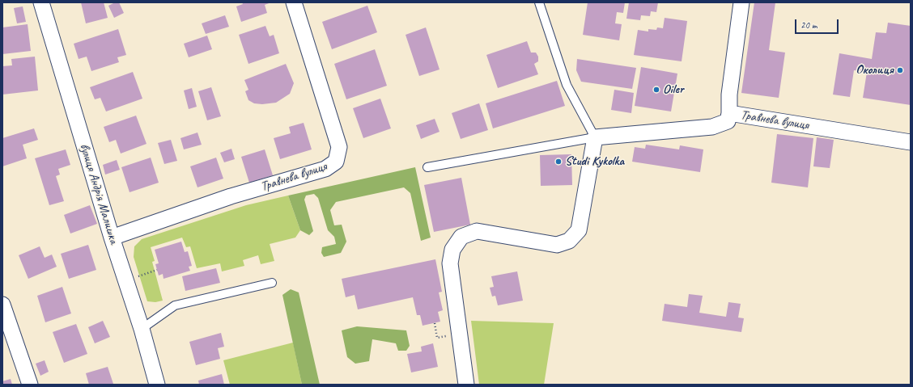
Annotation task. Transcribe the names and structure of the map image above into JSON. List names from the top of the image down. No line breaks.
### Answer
{"streets":{"street":["Травнева вулиця","вулиця Андрія Малишка"]},"crossings":[["Травнева вулиця","вулиця Андрія Малишка"]],"places":["Околиця","Oiler","Studi Kykolka"],"scale_bar":"20 m"}
